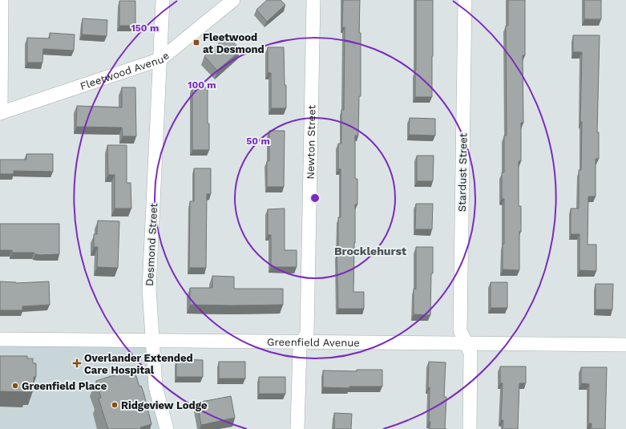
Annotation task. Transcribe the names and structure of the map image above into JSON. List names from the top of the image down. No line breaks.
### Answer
{"streets":{"street":["Fleetwood Avenue","Newton Street","Stardust Street","Desmond Street","Greenfield Avenue"]},"crossings":[["Fleetwood Avenue","Desmond Street"],["Newton Street","Greenfield Avenue"],["Stardust Street","Greenfield Avenue"],["Desmond Street","Greenfield Avenue"]],"districts":["Brocklehurst"],"places":{"transit":["Fleetwood at Desmond"],"health":["Overlander Extended Care Hospital"],"other":["Greenfield Place","Ridgeview Lodge"]},"rings":["150 m","100 m","50 m"]}
